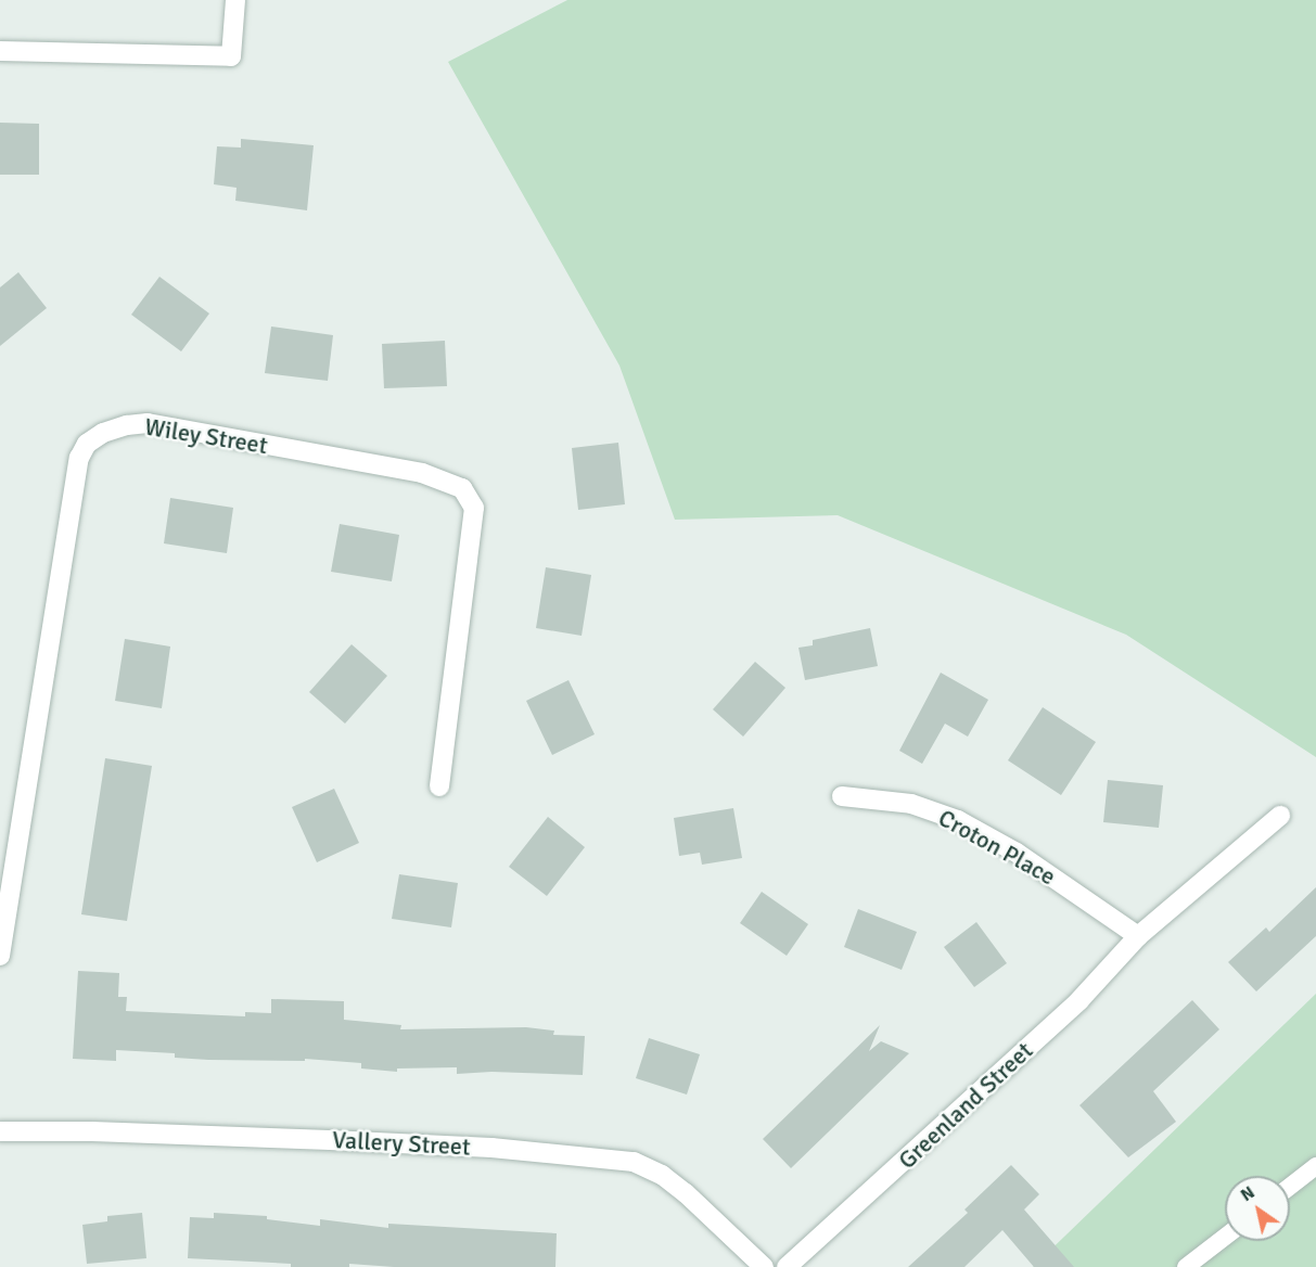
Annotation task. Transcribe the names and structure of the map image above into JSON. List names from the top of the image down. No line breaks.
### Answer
{"streets":{"street":["Wiley Street","Croton Place","Greenland Street","Vallery Street"]},"crossings":[["Croton Place","Greenland Street"]],"north":"top left"}
